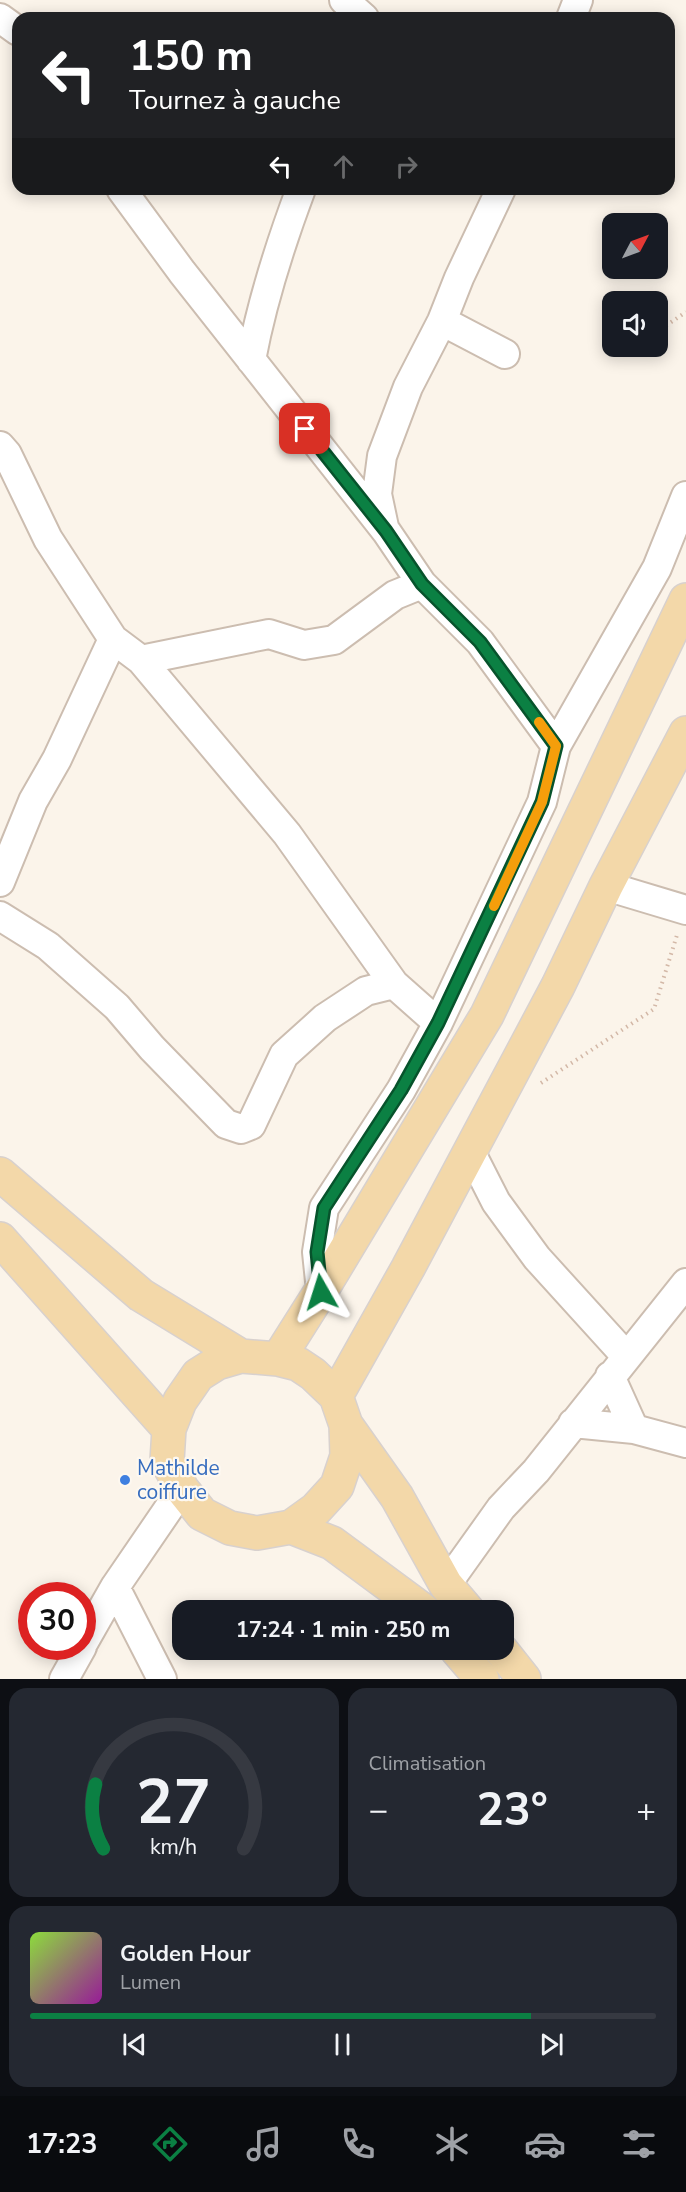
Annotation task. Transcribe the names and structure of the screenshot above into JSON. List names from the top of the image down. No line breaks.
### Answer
{"places":["Mathilde coiffure"],"north":"top right","page":{"turn":["150 m","Tournez à gauche"],"limit":"30","trip":"17:24 · 1 min · 250 m","tile":"Climatisation","heat":["−","23°","+"],"song":["Golden Hour","Lumen"],"tabs":"17:23","gauge":["27","km/h"]}}
